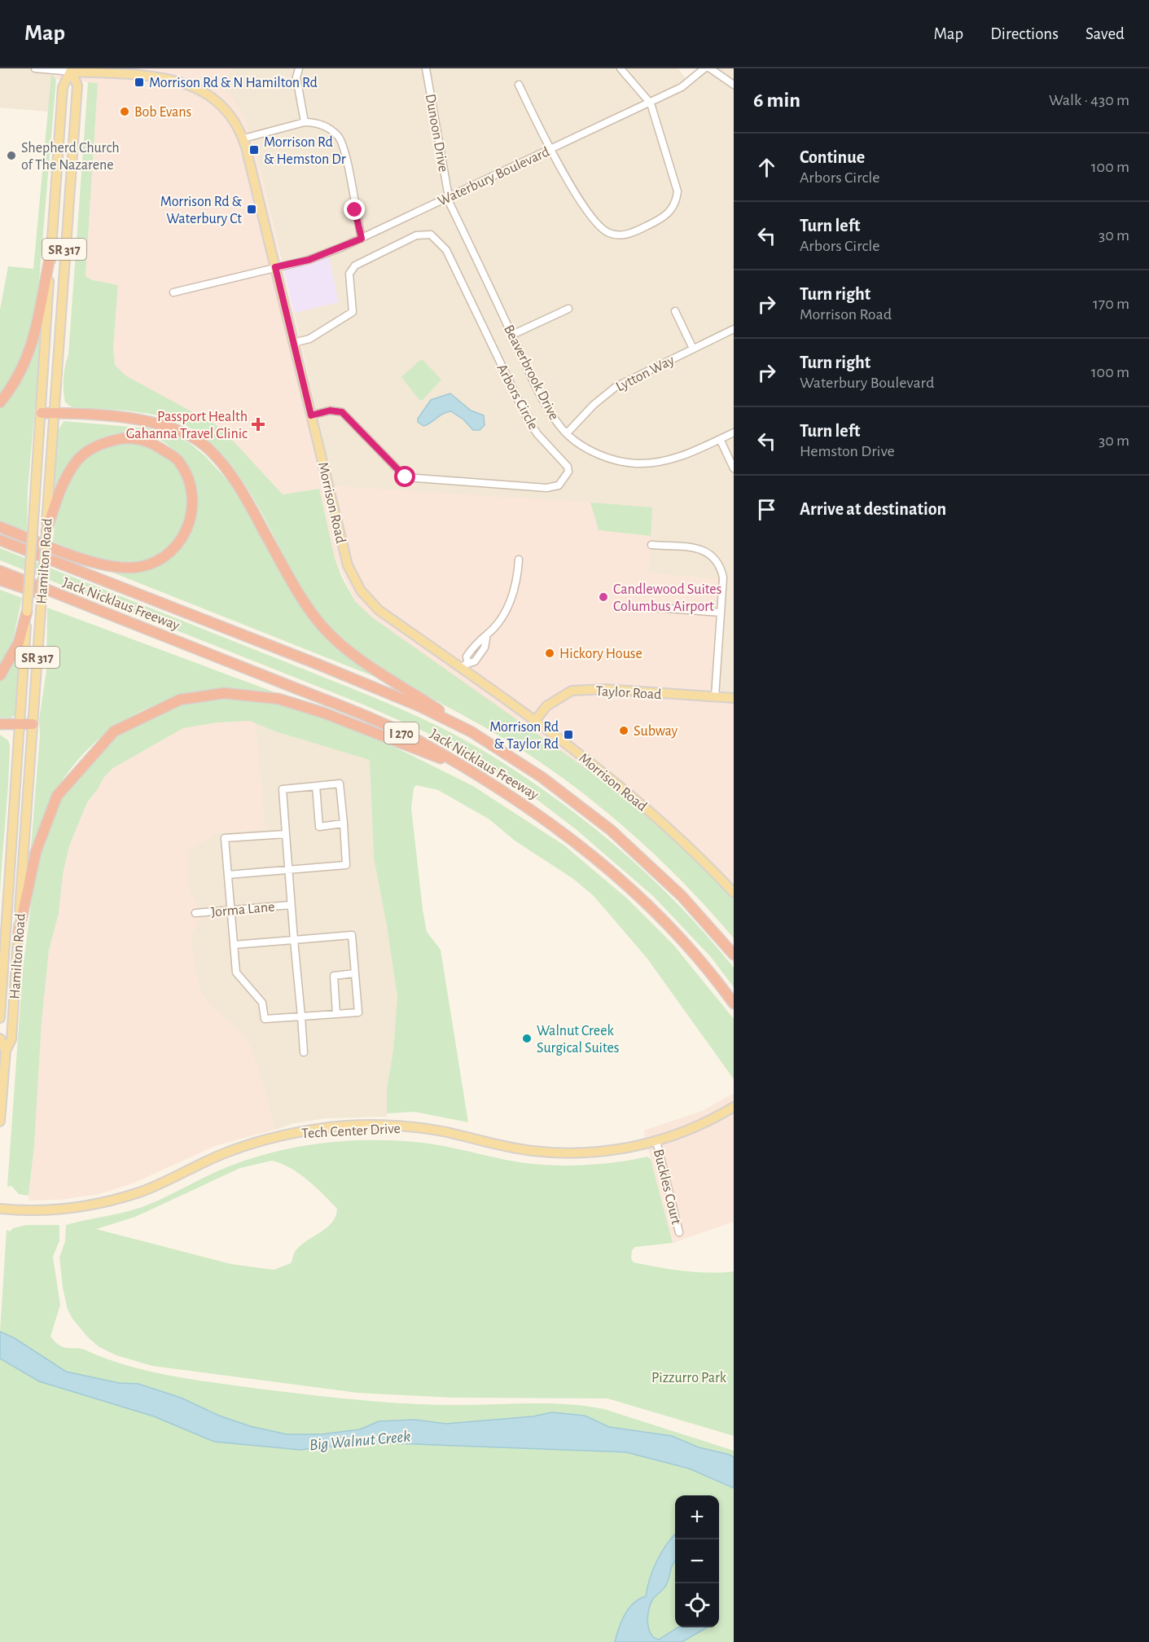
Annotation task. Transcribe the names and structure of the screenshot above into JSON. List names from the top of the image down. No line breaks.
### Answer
{"streets":{"highway":["Jack Nicklaus Freeway","I 270"],"main road":["SR 317","Morrison Road","Hamilton Road","Taylor Road","Tech Center Drive"],"street":["Dunoon Drive","Waterbury Boulevard","Beaverbrook Drive","Lytton Way","Arbors Circle","Jorma Lane","Buckles Court"]},"crossings":[["Dunoon Drive","Waterbury Boulevard"],["Dunoon Drive","Beaverbrook Drive"],["Waterbury Boulevard","Beaverbrook Drive"],["Waterbury Boulevard","Morrison Road"],["Beaverbrook Drive","Lytton Way"],["Arbors Circle","Morrison Road"],["Morrison Road","Hamilton Road"],["Morrison Road","Taylor Road"],["Tech Center Drive","Buckles Court"]],"water":["Big Walnut Creek"],"parks":["Pizzurro Park"],"places":{"transit":["Morrison Rd & N Hamilton Rd","Morrison Rd & Hemston Dr","Morrison Rd & Waterbury Ct","Morrison Rd & Taylor Rd"],"other":["Bob Evans","Shepherd Church of The Nazarene","Candlewood Suites Columbus Airport","Hickory House","Subway","Walnut Creek Surgical Suites"],"health":["Passport Health Gahanna Travel Clinic"]},"page":{"header":"Map","nav":["Map","Directions","Saved"],"heading":["6 min","Walk · 430 m"],"list":[["Continue","Arbors Circle","100 m"],["Turn left","Arbors Circle","30 m"],["Turn right","Morrison Road","170 m"],["Turn right","Waterbury Boulevard","100 m"],["Turn left","Hemston Drive","30 m"],"Arrive at destination"],"map_buttons":["+","−"]}}
